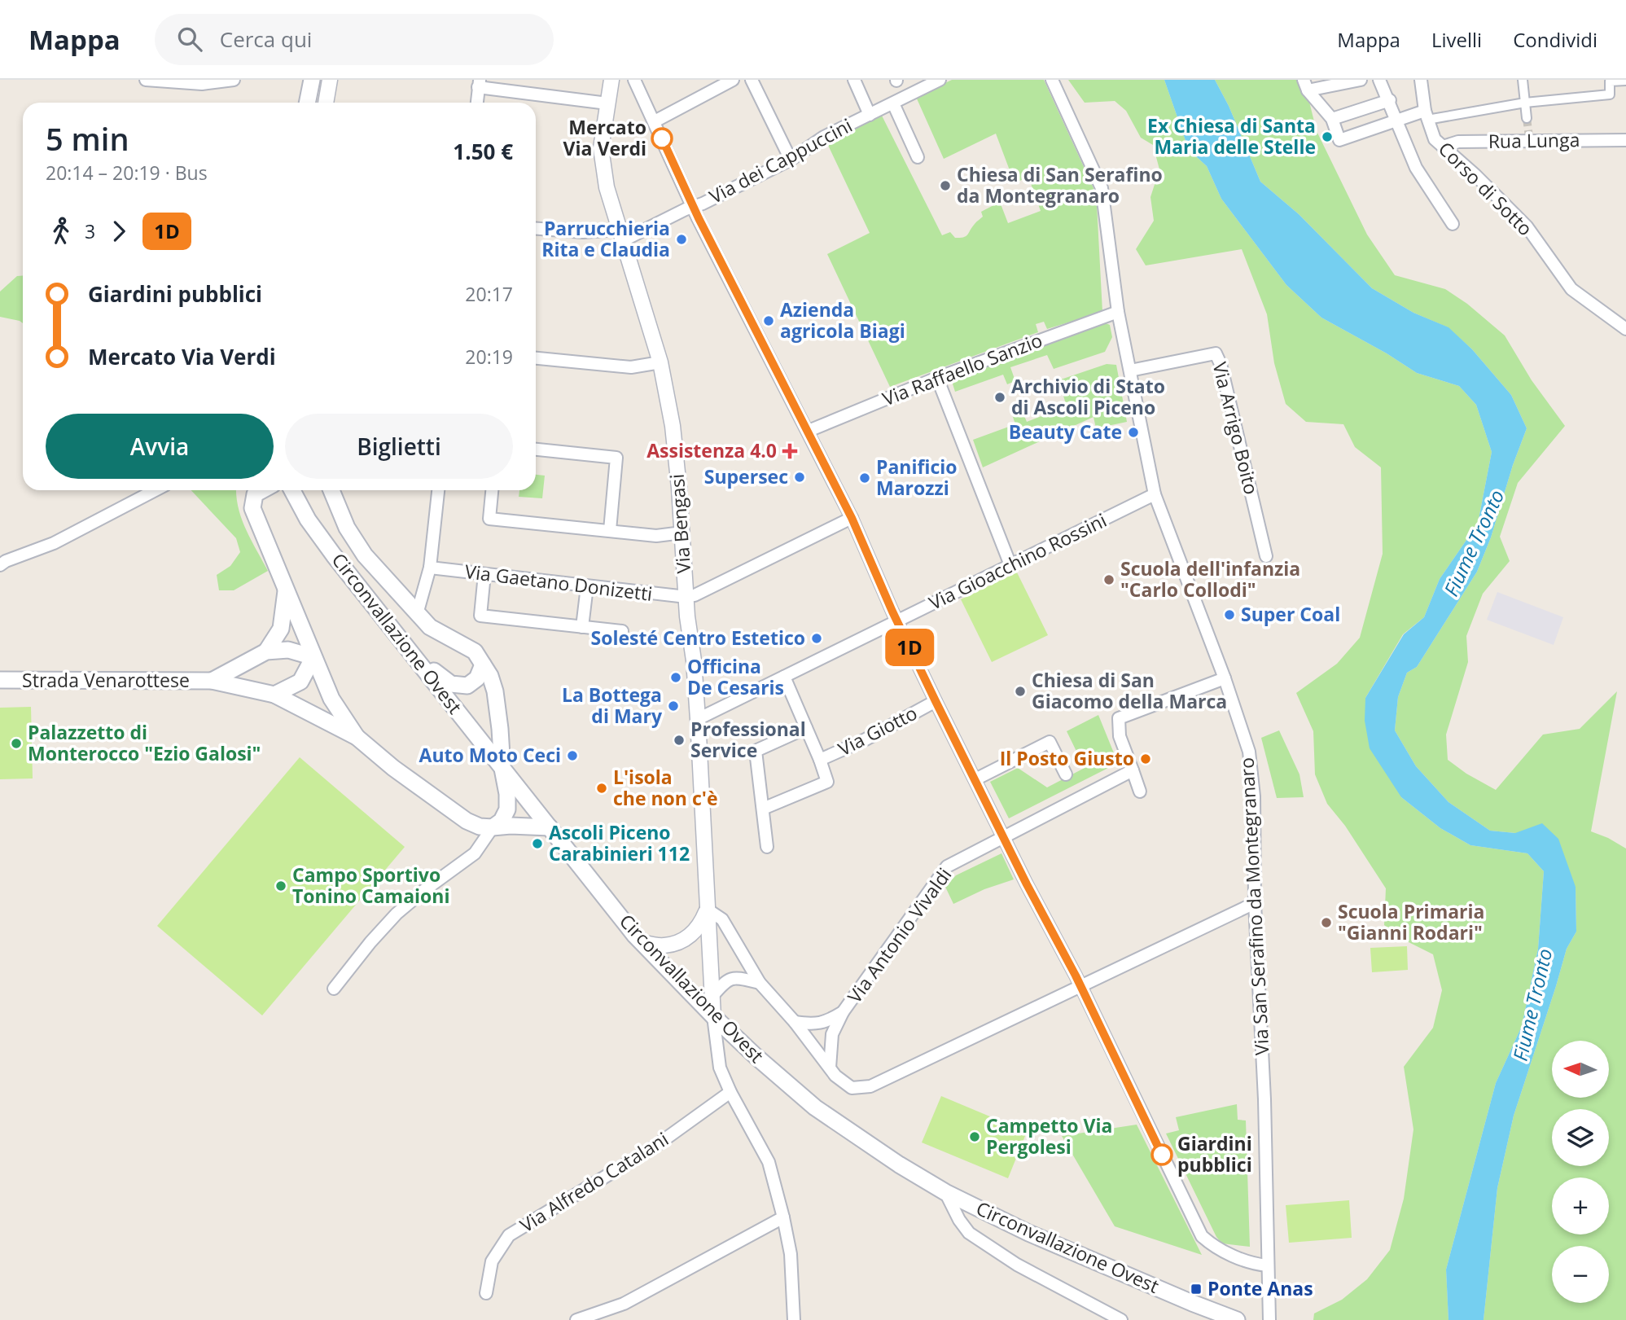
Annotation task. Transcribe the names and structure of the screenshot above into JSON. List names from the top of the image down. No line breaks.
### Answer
{"streets":{"main road":["Circonvallazione Ovest","Strada Venarottese"],"street":["Rua Lunga","Via dei Cappuccini","Corso di Sotto","Via Raffaello Sanzio","Via Arrigo Boito","Via Bengasi","Via Gioacchino Rossini","Via Gaetano Donizetti","Via Giotto","Via San Serafino da Montegranaro","Via Antonio Vivaldi","Via Alfredo Catalani"]},"crossings":[["Rua Lunga","Corso di Sotto"],["Via dei Cappuccini","Via Bengasi"],["Via Raffaello Sanzio","Via San Serafino da Montegranaro"],["Via Arrigo Boito","Via San Serafino da Montegranaro"],["Via Bengasi","Via Gioacchino Rossini"],["Via Bengasi","Via Gaetano Donizetti"],["Via Bengasi","Circonvallazione Ovest"],["Via Gioacchino Rossini","Via San Serafino da Montegranaro"],["Circonvallazione Ovest","Strada Venarottese"]],"water":["Fiume Tronto"],"places":{"other":["Ex Chiesa di Santa Maria delle Stelle","Mercato Via Verdi","Chiesa di San Serafino da Montegranaro","Parrucchieria Rita e Claudia","Azienda agricola Biagi","Archivio di Stato di Ascoli Piceno","Beauty Cate","Supersec","Panificio Marozzi","Scuola dell'infanzia \"Carlo Collodi\"","Super Coal","Solesté Centro Estetico","Officina De Cesaris","Chiesa di San Giacomo della Marca","La Bottega di Mary","Professional Service","Palazzetto di Monterocco \"Ezio Galosi\"","Auto Moto Ceci","Il Posto Giusto","L'isola che non c'è","Ascoli Piceno Carabinieri 112","Campo Sportivo Tonino Camaioni","Scuola Primaria \"Gianni Rodari\"","Campetto Via Pergolesi","Giardini pubblici"],"health":["Assistenza 4.0"],"transit":["Ponte Anas"]},"lines":["bus line 1D"],"north":"left","page":{"header":"Mappa","search":"Cerca qui","nav":["Mappa","Livelli","Condividi"],"on_map":"1D","heading":["5 min","20:14 – 20:19 · Bus","1.50 €"],"legs":["3","1D"],"list":[{"name":"Giardini pubblici","value":"20:17"},{"name":"Mercato Via Verdi","value":"20:19"}],"buttons":["Avvia","Biglietti"],"map_buttons":["+","−"]}}
